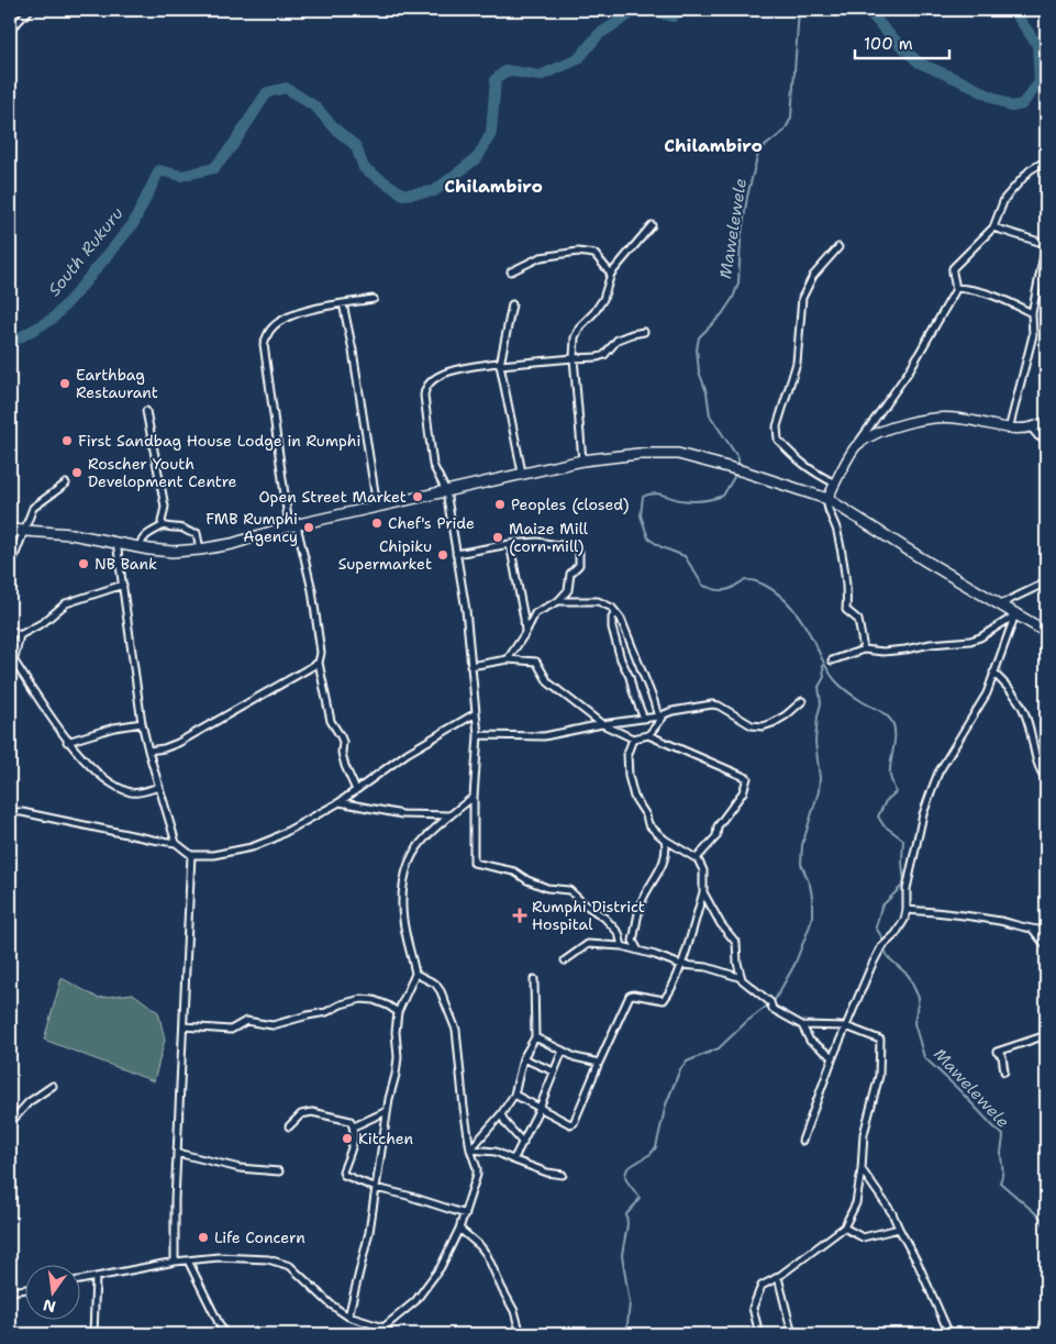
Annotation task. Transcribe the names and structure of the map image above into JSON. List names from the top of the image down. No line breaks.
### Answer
{"districts":["Chilambiro","Chilambiro"],"water":["Mawelewele","South Rukuru"],"places":{"other":["Earthbag Restaurant","First Sandbag House Lodge in Rumphi","Roscher Youth Development Centre","Open Street Market","Peoples (closed)","Chef's Pride","FMB Rumphi Agency","Maize Mill (corn mill)","Chipiku Supermarket","NB Bank","Kitchen","Life Concern"],"health":["Rumphi District Hospital"]},"scale_bar":"100 m","north":"bottom"}
